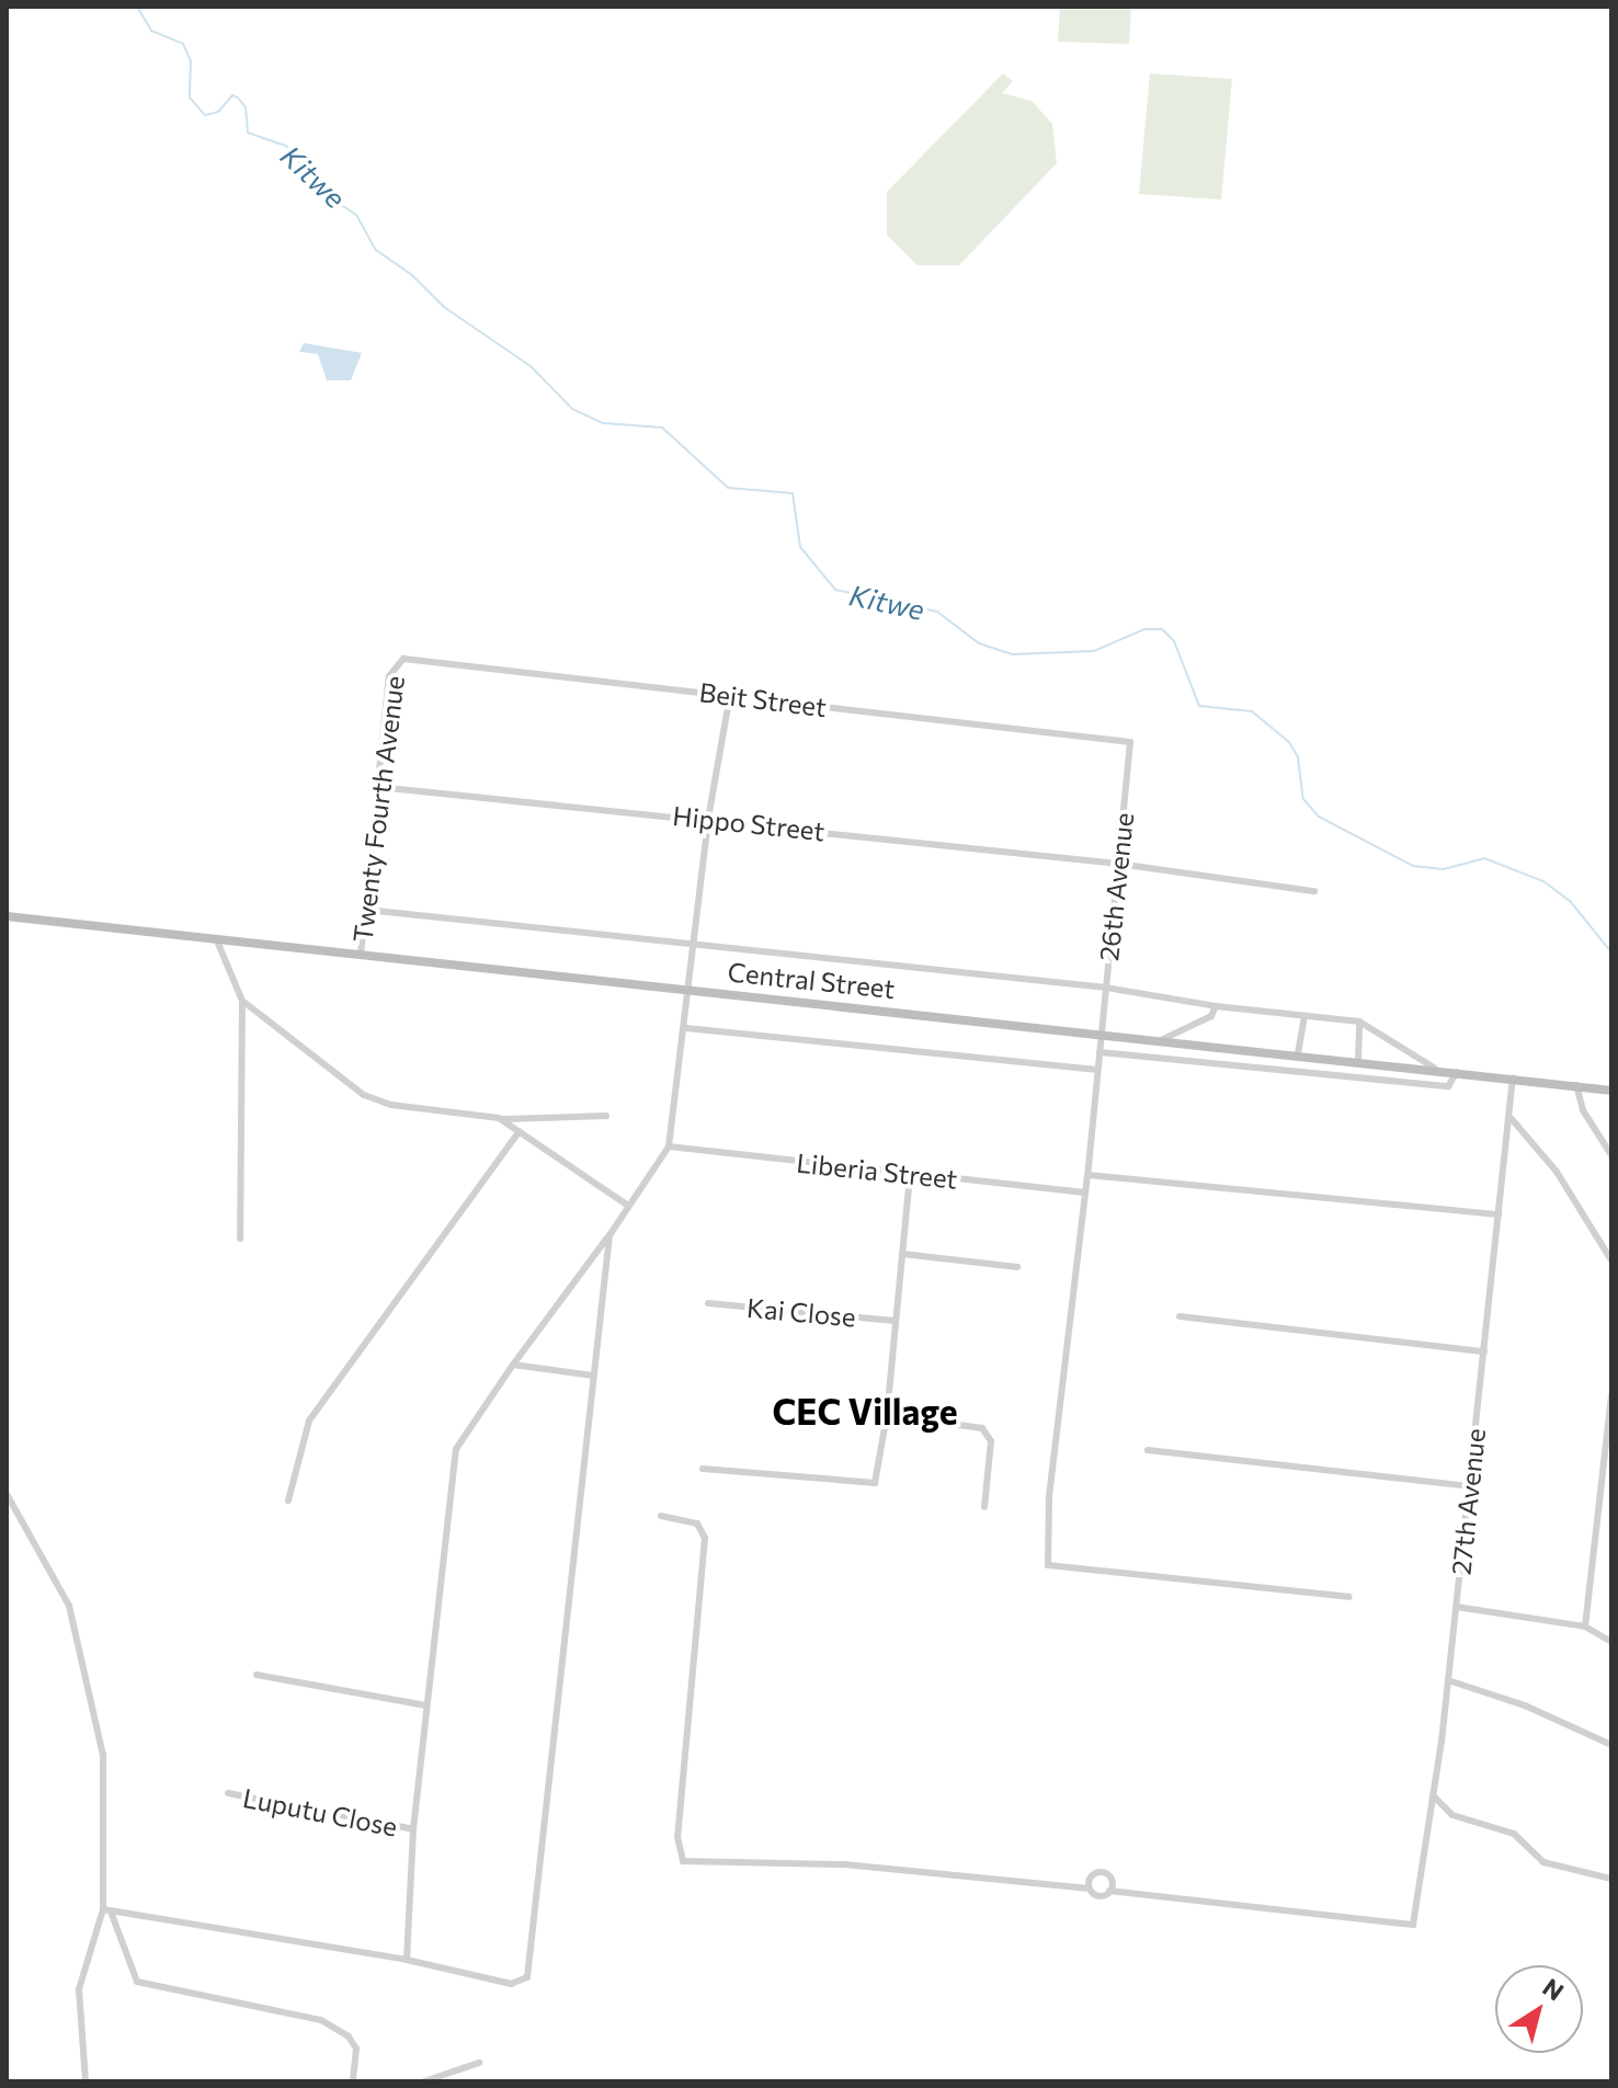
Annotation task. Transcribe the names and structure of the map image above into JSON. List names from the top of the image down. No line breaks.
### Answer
{"streets":{"street":["Beit Street","Twenty Fourth Avenue","Hippo Street","26th Avenue","Central Street","Liberia Street","Kai Close","27th Avenue","Luputu Close"]},"crossings":[["Beit Street","Twenty Fourth Avenue"],["Beit Street","26th Avenue"],["Twenty Fourth Avenue","Hippo Street"],["Twenty Fourth Avenue","Central Street"],["Hippo Street","26th Avenue"],["26th Avenue","Central Street"],["26th Avenue","Liberia Street"],["Central Street","27th Avenue"]],"districts":["CEC Village"],"water":["Kitwe"],"north":"top right"}
